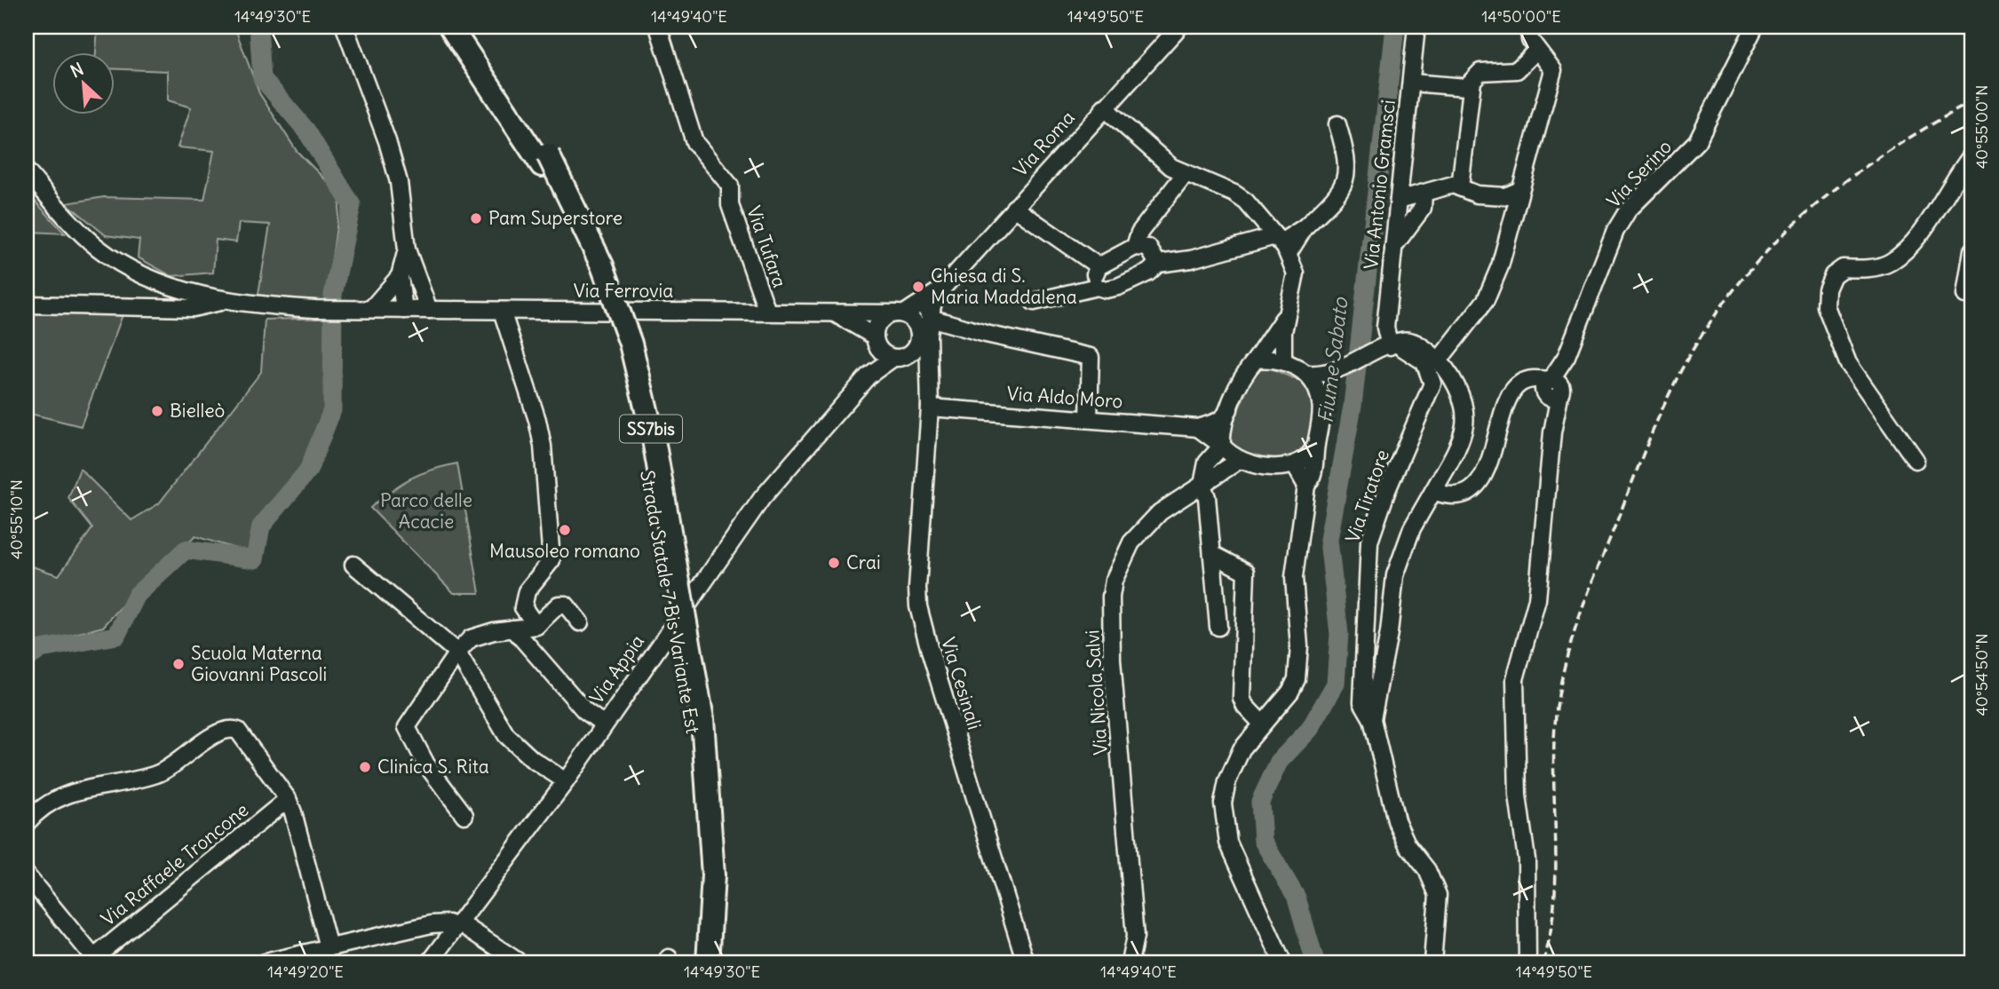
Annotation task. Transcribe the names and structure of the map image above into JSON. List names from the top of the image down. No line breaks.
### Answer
{"streets":{"highway":["SS7bis","Strada Statale 7 Bis Variante Est"],"street":["Via Roma","Via Serino","Via Antonio Gramsci","Via Tufara","Via Ferrovia","Via Aldo Moro","Via Tiratore","Via Appia","Via Cesinali","Via Nicola Salvi","Via Raffaele Troncone"]},"crossings":[["Via Roma","Via Ferrovia"],["Via Roma","Via Appia"],["Via Roma","Via Cesinali"],["Via Antonio Gramsci","Via Tiratore"],["Via Tufara","Via Ferrovia"],["Via Ferrovia","Via Appia"],["Via Ferrovia","Via Cesinali"],["Via Aldo Moro","Via Cesinali"],["Via Appia","Via Cesinali"]],"water":["Fiume Sabato"],"parks":["Parco delle Acacie"],"places":["Pam Superstore","Chiesa di S. Maria Maddalena","Bielleò","Mausoleo romano","Crai","Scuola Materna Giovanni Pascoli","Clinica S. Rita"],"north":"top left","coordinates":["14°49'30\"E","14°49'40\"E","14°49'50\"E","14°50'00\"E","40°55'00\"N","40°55'10\"N","40°54'50\"N","14°49'20\"E"]}
